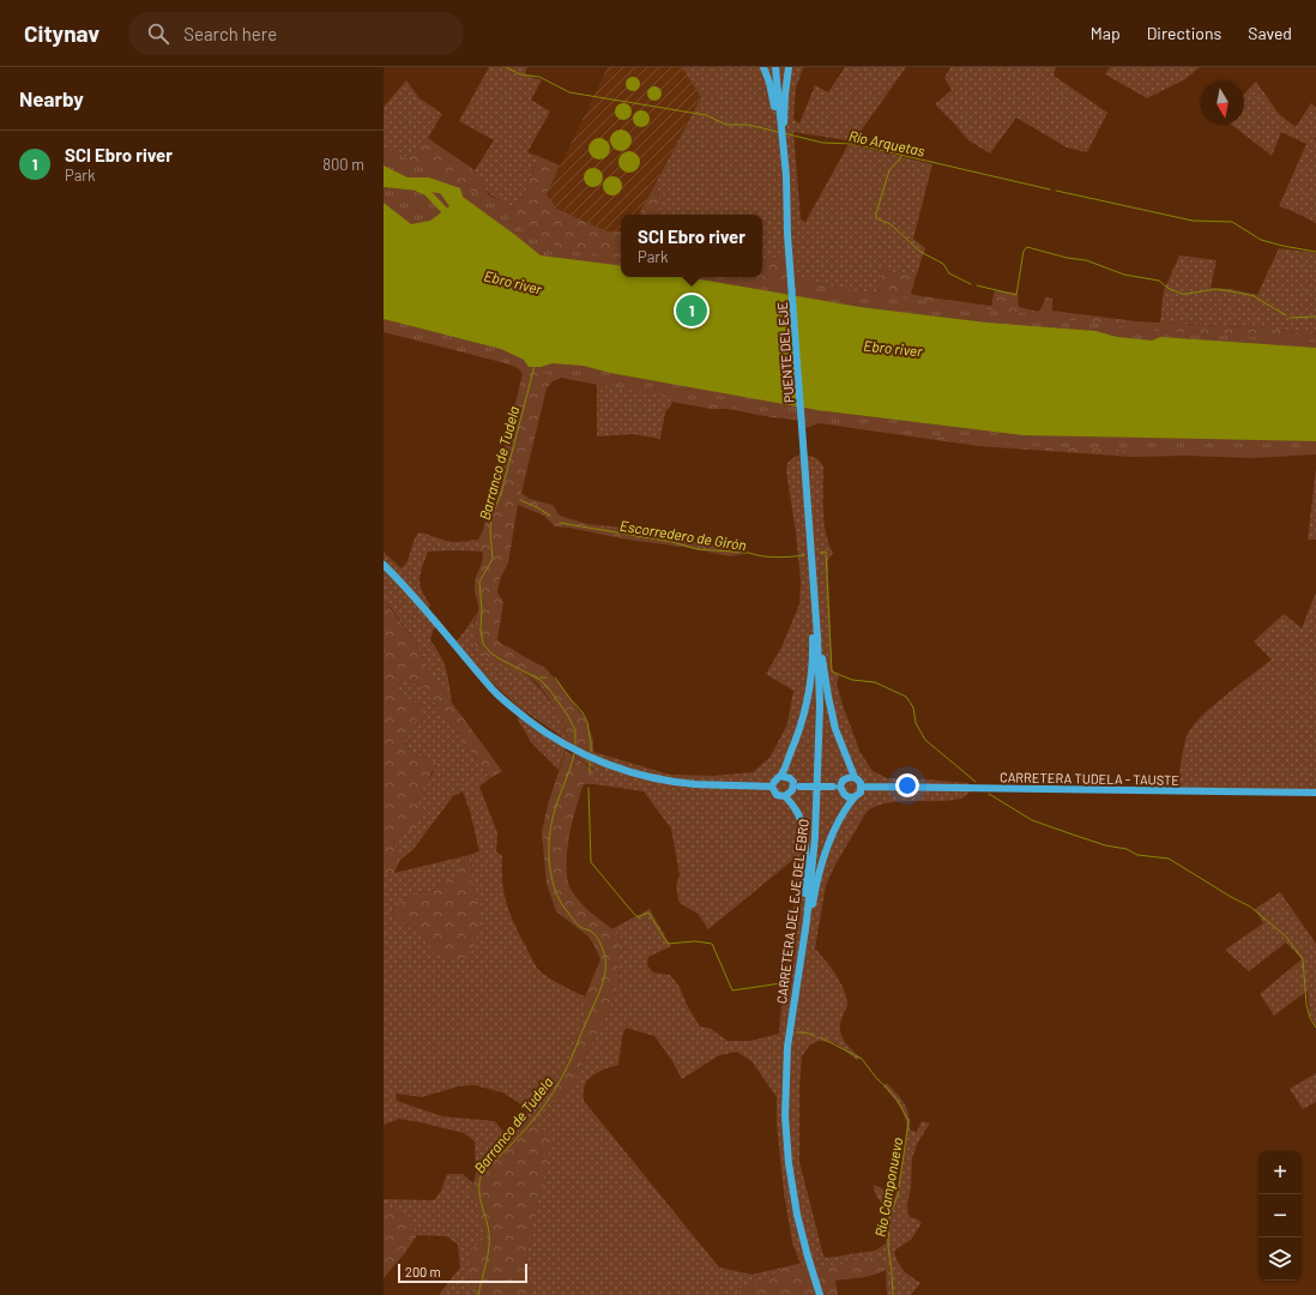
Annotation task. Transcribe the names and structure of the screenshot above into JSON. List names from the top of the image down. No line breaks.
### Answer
{"streets":{"main road":["PUENTE DEL EJE","CARRETERA TUDELA - TAUSTE","CARRETERA DEL EJE DEL EBRO"]},"crossings":[["PUENTE DEL EJE","CARRETERA DEL EJE DEL EBRO"]],"water":["Río Arquetas","Ebro river","Barranco de Tudela","Escorredero de Girón","Río Camponuevo"],"scale_bar":"200 m","north":"bottom","page":{"header":"Citynav","search":"Search here","nav":["Map","Directions","Saved"],"heading":"Nearby","list":[{"mark":"1","name":"SCI Ebro river","note":"Park","value":"800 m"}],"popup":["SCI Ebro river","Park"],"pins":"1","map_buttons":["+","−"],"scale":"200 m"}}
